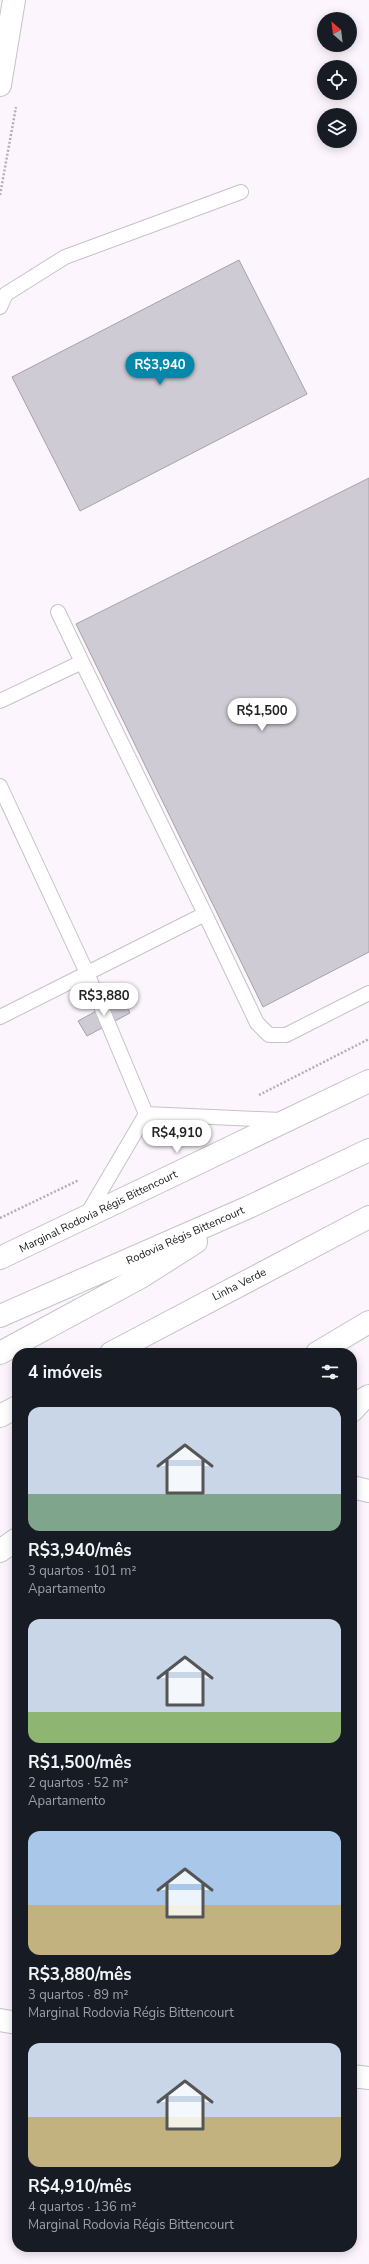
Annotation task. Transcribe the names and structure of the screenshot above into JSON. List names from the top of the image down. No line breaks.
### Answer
{"streets":{"main road":["Marginal Rodovia Régis Bittencourt","Rodovia Régis Bittencourt","Linha Verde"]},"north":"top left","page":{"price":["R$3,940","R$1,500","R$3,880","R$4,910"],"heading":"4 imóveis","list":[{"name":"R$3,940/mês","note":"3 quartos · 101 m² · Apartamento"},{"name":"R$1,500/mês","note":"2 quartos · 52 m² · Apartamento"},{"name":"R$3,880/mês","note":"3 quartos · 89 m² · Marginal Rodovia Régis Bittencourt"},{"name":"R$4,910/mês","note":"4 quartos · 136 m² · Marginal Rodovia Régis Bittencourt"}]}}
